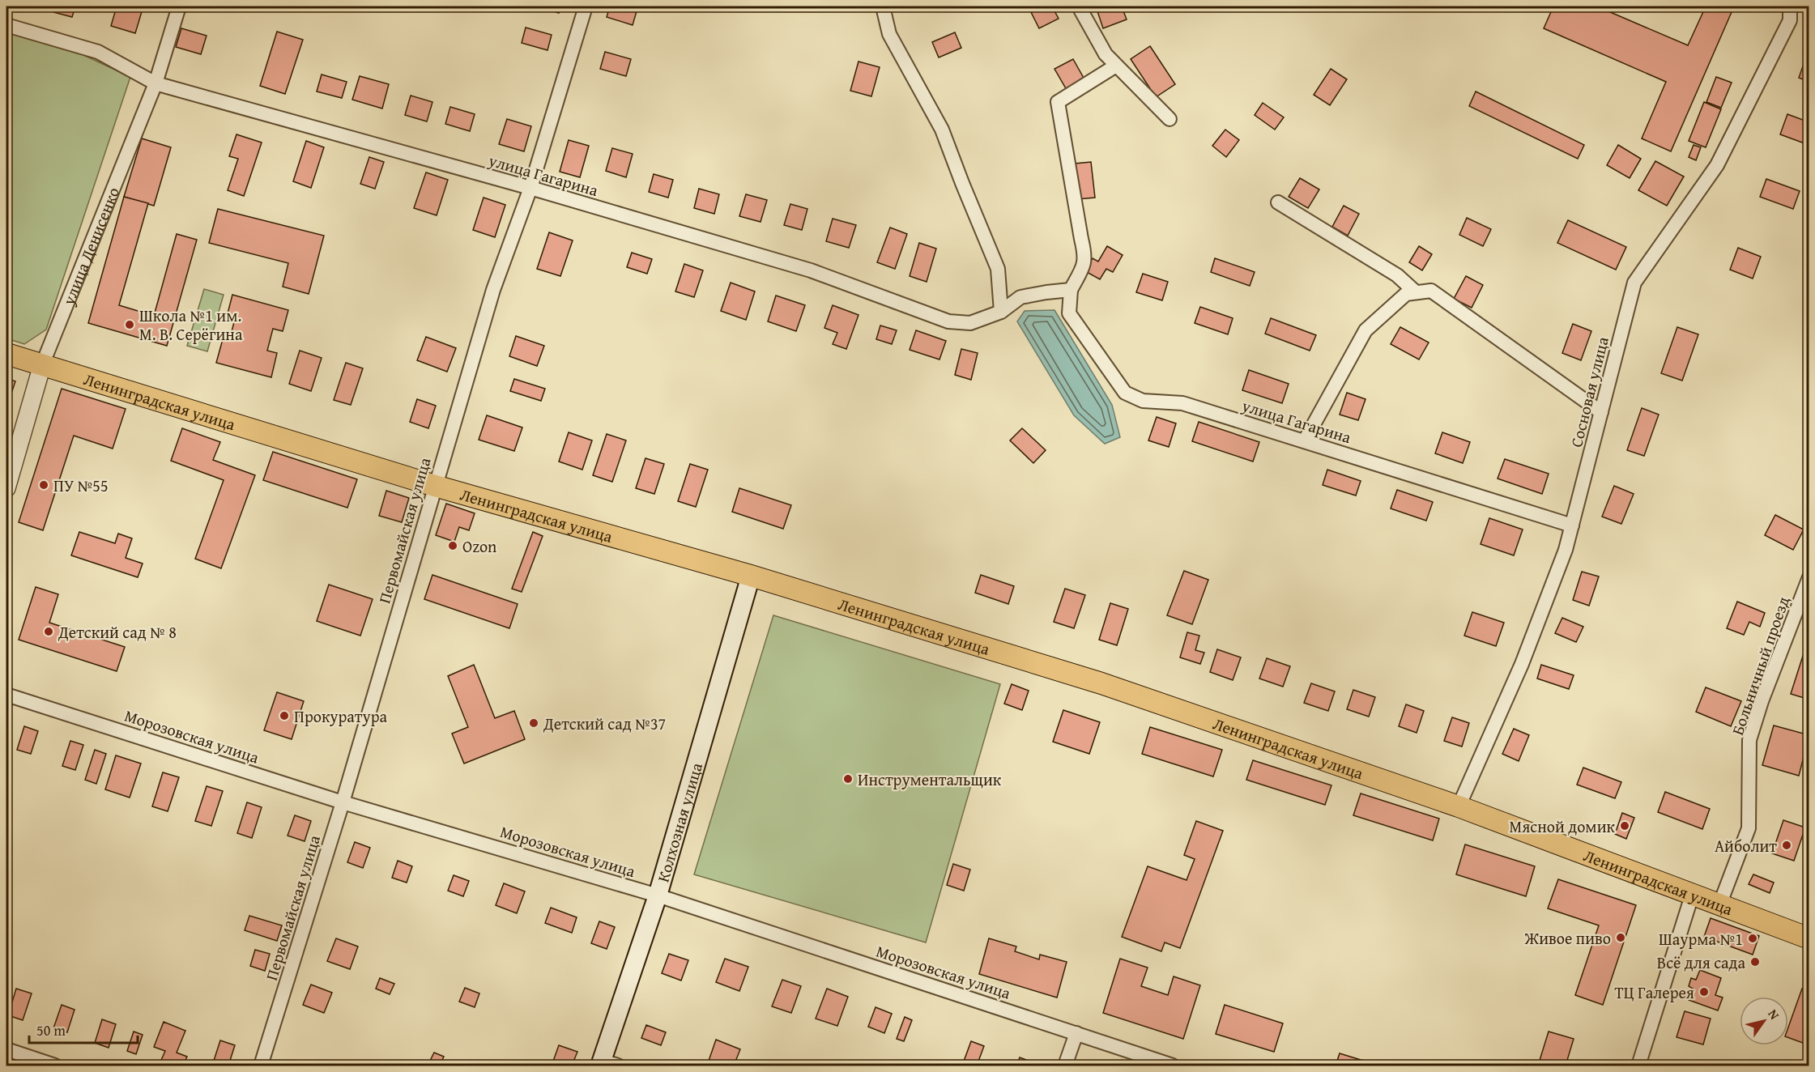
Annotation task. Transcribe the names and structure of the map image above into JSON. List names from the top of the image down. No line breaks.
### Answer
{"streets":{"main road":["Ленинградская улица","Колхозная улица"],"street":["улица Гагарина","улица Денисенко","Сосновая улица","Первомайская улица","Больничный проезд","Морозовская улица"]},"crossings":[["улица Гагарина","улица Денисенко"],["улица Гагарина","Сосновая улица"],["улица Гагарина","Первомайская улица"],["улица Денисенко","Ленинградская улица"],["Сосновая улица","Ленинградская улица"],["Ленинградская улица","Первомайская улица"],["Ленинградская улица","Больничный проезд"],["Ленинградская улица","Колхозная улица"],["Первомайская улица","Морозовская улица"],["Морозовская улица","Колхозная улица"]],"places":["Школа №1 им. М. В. Серёгина","ПУ №55","Ozon","Детский сад № 8","Прокуратура","Детский сад №37","Инструментальщик","Мясной домик","Айболит","Живое пиво","Шаурма №1","Всё для сада","ТЦ Галерея"],"scale_bar":"50 m","north":"top right"}
